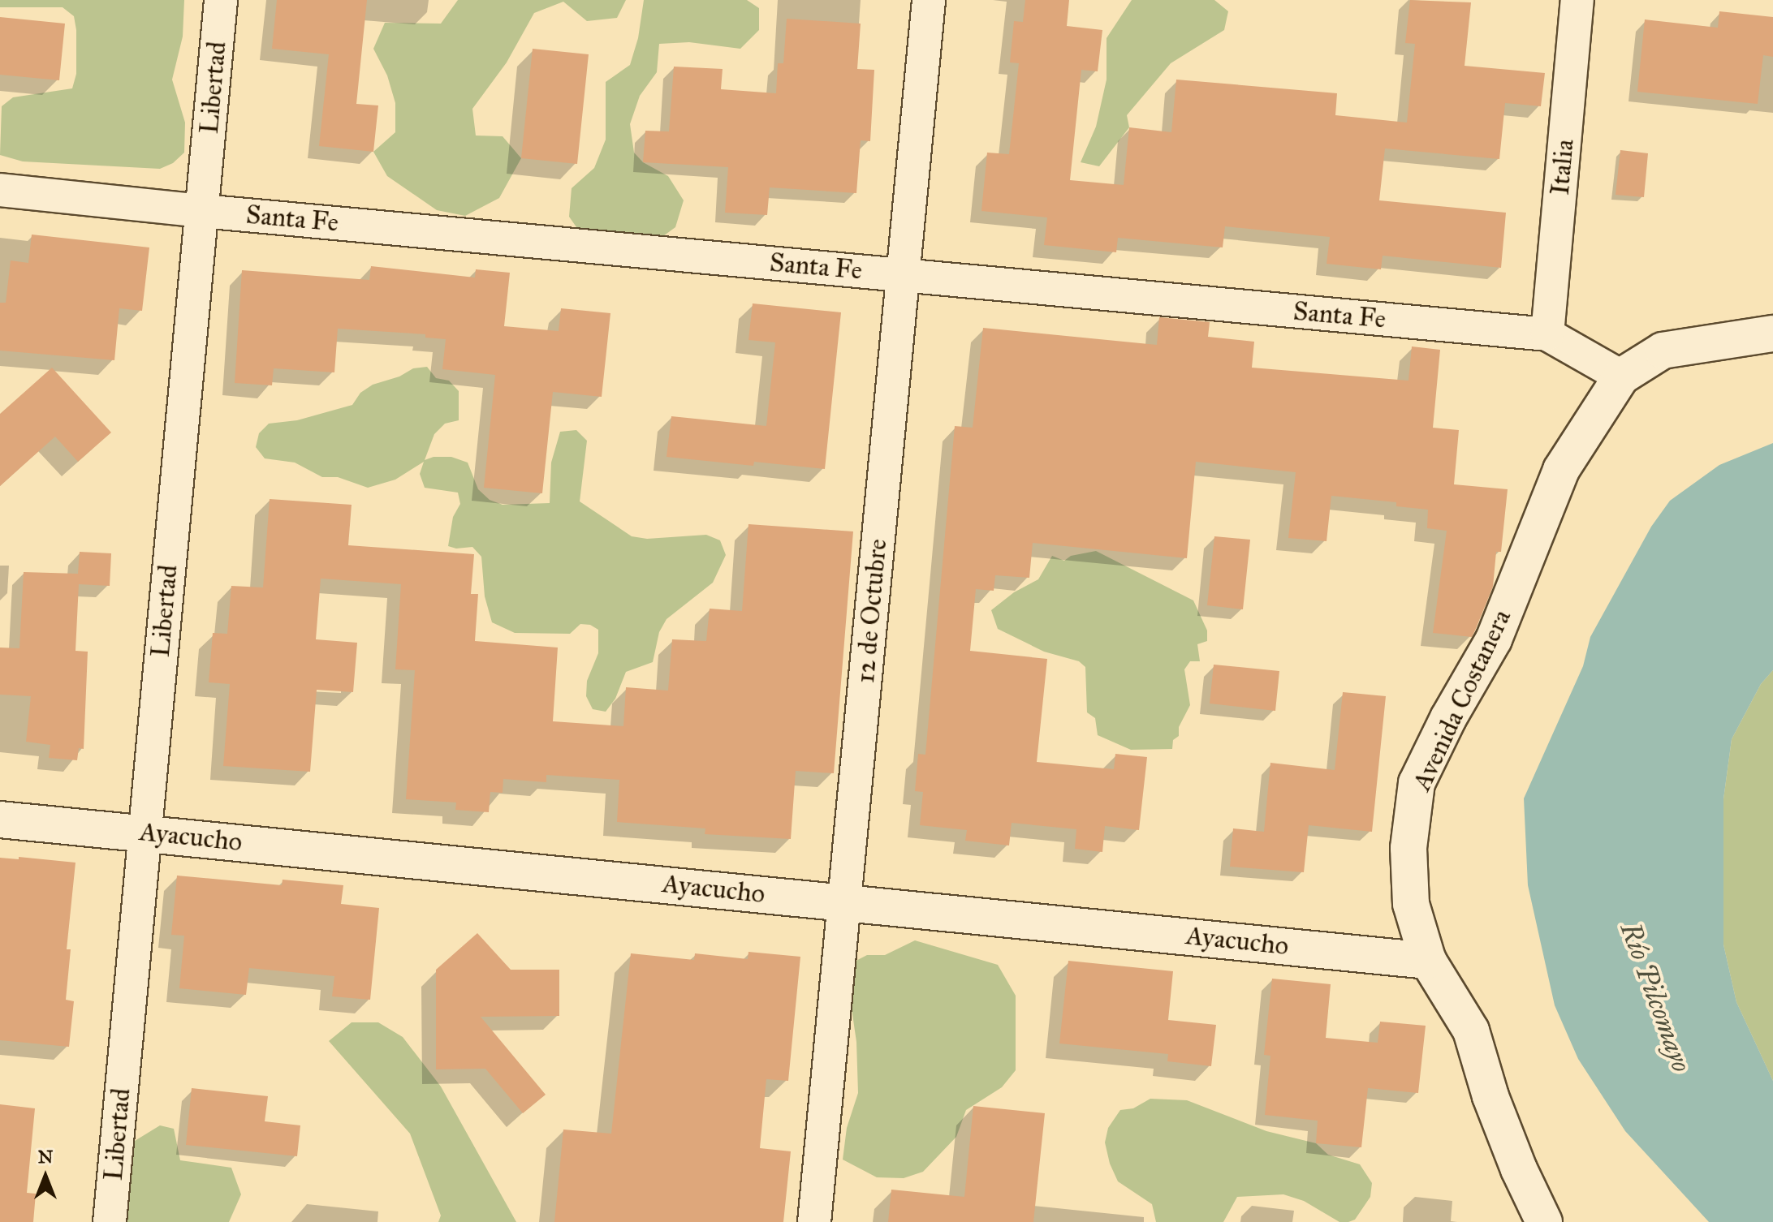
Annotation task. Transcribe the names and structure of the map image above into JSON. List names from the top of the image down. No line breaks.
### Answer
{"streets":{"street":["Libertad","Italia","Santa Fe","12 de Octubre","Avenida Costanera","Ayacucho"]},"crossings":[["Libertad","Santa Fe"],["Libertad","Ayacucho"],["Italia","Santa Fe"],["Santa Fe","12 de Octubre"],["Santa Fe","Avenida Costanera"],["12 de Octubre","Ayacucho"],["Avenida Costanera","Ayacucho"]],"water":["Río Pilcomayo"],"north":"top"}
